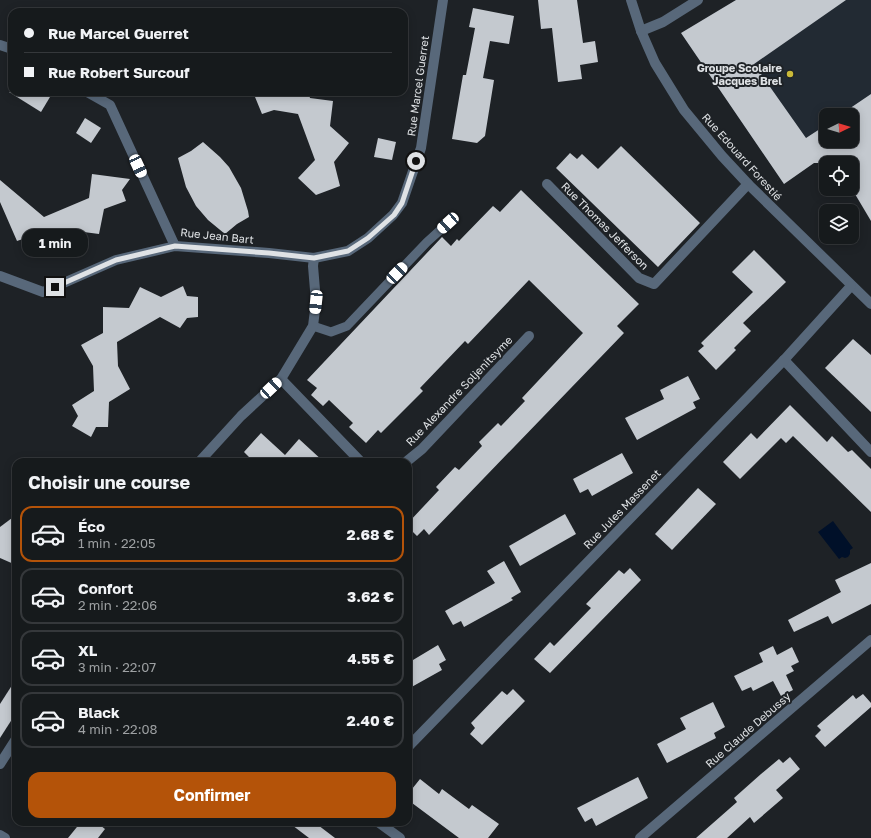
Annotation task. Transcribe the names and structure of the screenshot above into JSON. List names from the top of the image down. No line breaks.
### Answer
{"streets":{"street":["Rue Marcel Guerret","Rue Edouard Forestié","Rue Thomas Jefferson","Rue Jean Bart","Rue Alexandre Soljenitsyme","Rue Jules Massenet","Rue Claude Debussy"]},"crossings":[["Rue Marcel Guerret","Rue Jean Bart"],["Rue Edouard Forestié","Rue Thomas Jefferson"],["Rue Edouard Forestié","Rue Jules Massenet"]],"places":["Groupe Scolaire Jacques Brel"],"north":"right","page":{"banner":["Rue Marcel Guerret","Rue Robert Surcouf"],"bubble":"1 min","heading":"Choisir une course","list":[{"name":"Éco","note":"1 min · 22:05","value":"2.68 €"},{"name":"Confort","note":"2 min · 22:06","value":"3.62 €"},{"name":"XL","note":"3 min · 22:07","value":"4.55 €"},{"name":"Black","note":"4 min · 22:08","value":"2.40 €"}],"buttons":"Confirmer"}}
